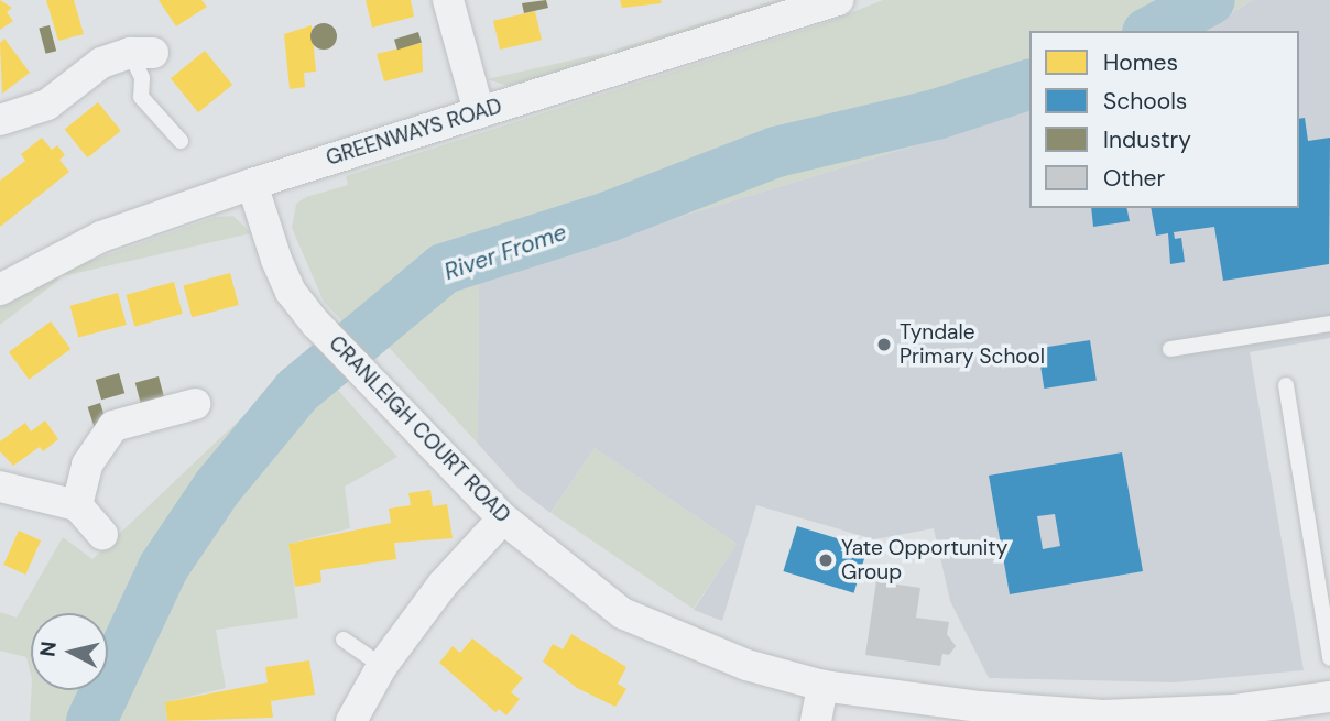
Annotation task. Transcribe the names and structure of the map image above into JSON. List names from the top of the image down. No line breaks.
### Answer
{"streets":{"street":["GREENWAYS ROAD","CRANLEIGH COURT ROAD"]},"crossings":[["GREENWAYS ROAD","CRANLEIGH COURT ROAD"]],"water":["River Frome"],"places":["Tyndale Primary School","Yate Opportunity Group"],"legend":["Homes","Schools","Industry","Other"],"north":"left"}
